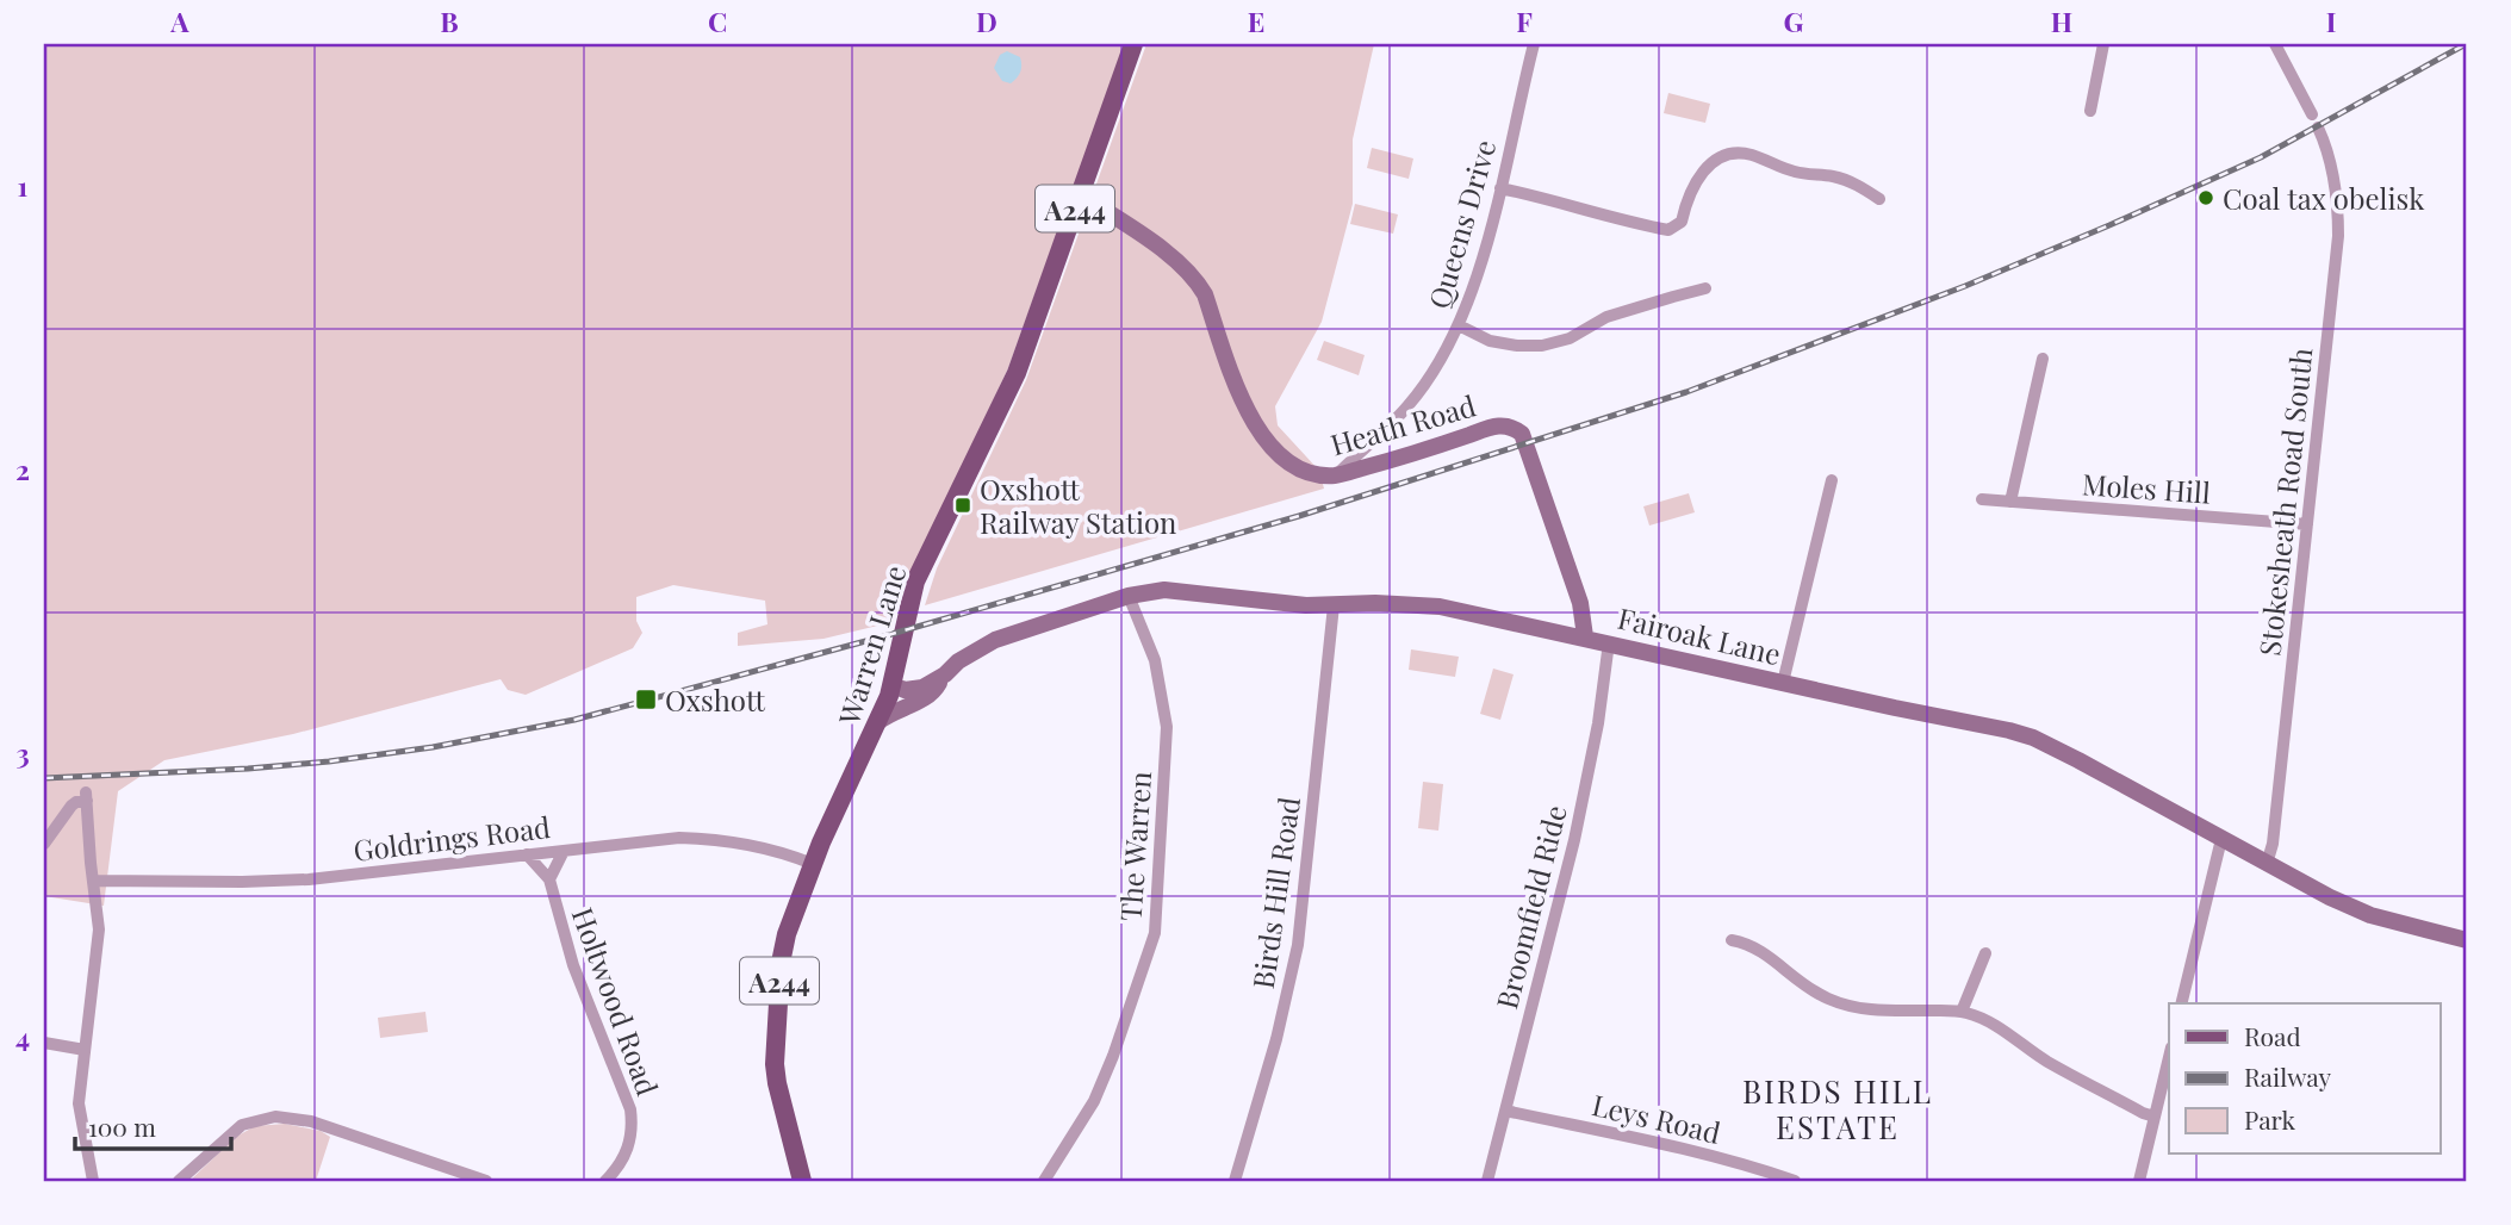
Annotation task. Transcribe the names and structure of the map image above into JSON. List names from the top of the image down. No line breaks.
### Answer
{"streets":{"main road":["A244","Heath Road","Fairoak Lane","Warren Lane"],"street":["Queens Drive","Moles Hill","Stokesheath Road South","Goldrings Road","The Warren","Birds Hill Road","Broomfield Ride","Holtwood Road","Leys Road"]},"crossings":[["Queens Drive","Heath Road"],["Heath Road","Fairoak Lane"],["Heath Road","Warren Lane"],["Moles Hill","Stokesheath Road South"],["Stokesheath Road South","Fairoak Lane"],["Fairoak Lane","Warren Lane"],["Fairoak Lane","The Warren"],["Fairoak Lane","Birds Hill Road"],["Fairoak Lane","Broomfield Ride"],["Warren Lane","Goldrings Road"],["Goldrings Road","Holtwood Road"],["Broomfield Ride","Leys Road"]],"districts":["BIRDS HILL ESTATE"],"places":{"other":["Coal tax obelisk"],"transit":["Oxshott Railway Station","Oxshott"]},"legend":["Road","Railway","Park"],"scale_bar":"100 m","grid":{"columns":["A","B","C","D","E","F","G","H","I"],"rows":["1","2","3","4"]}}
